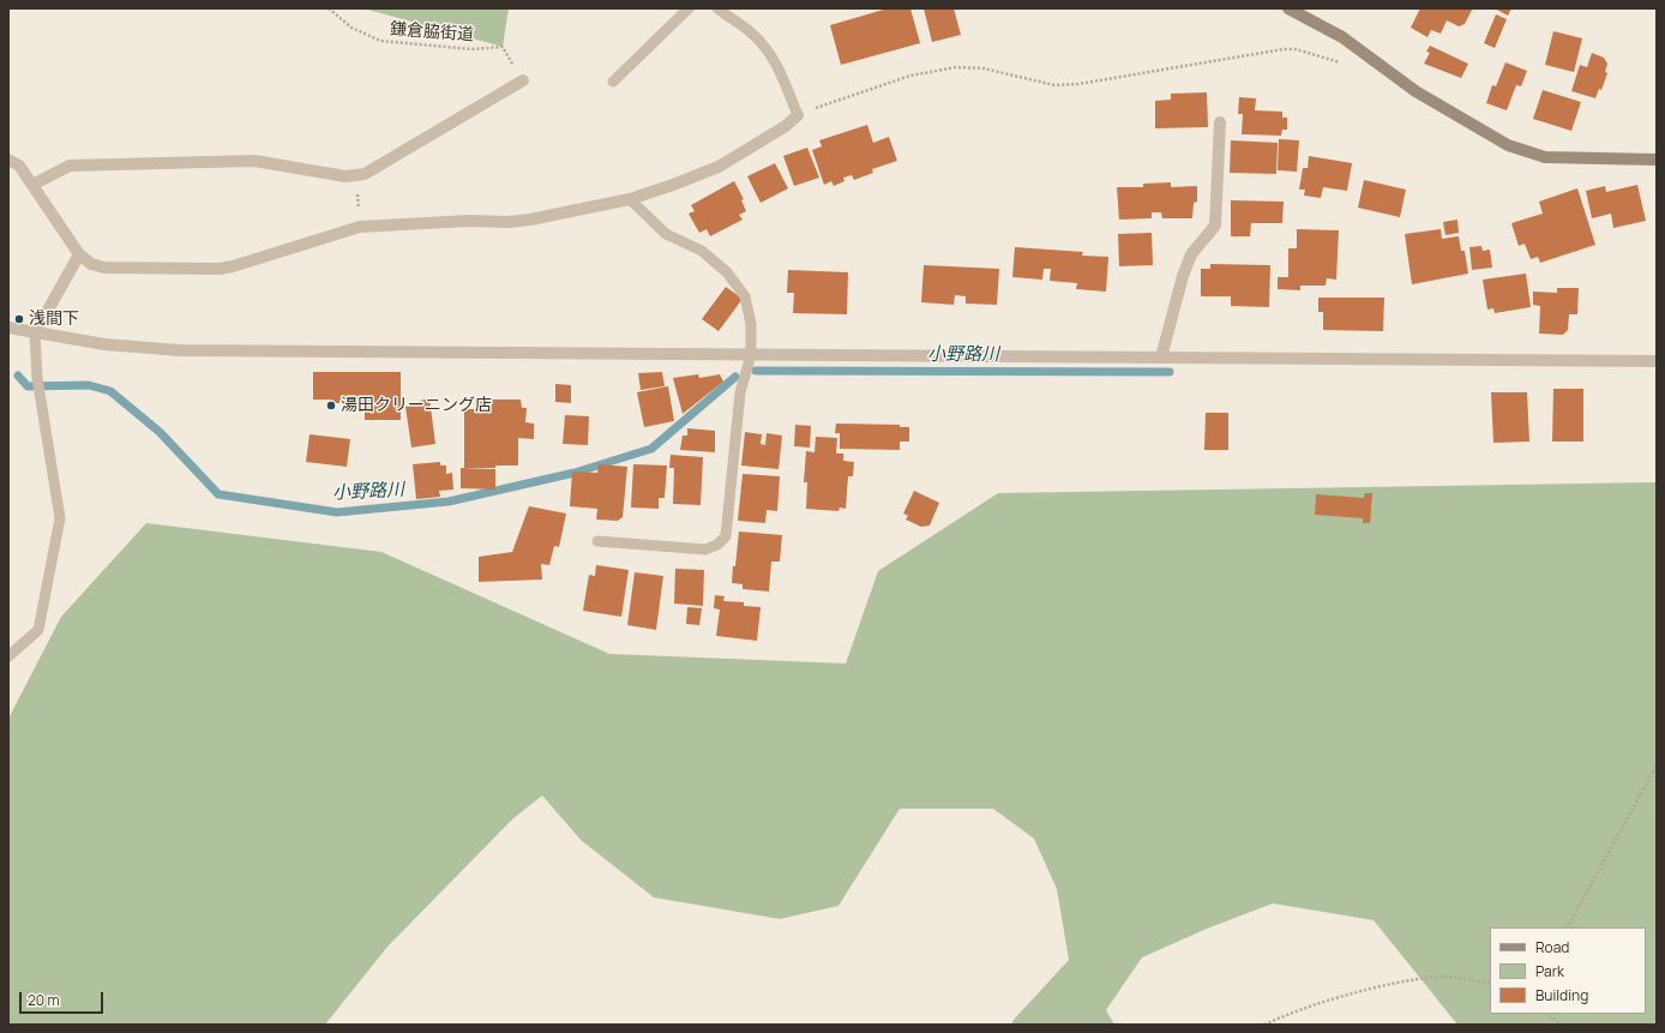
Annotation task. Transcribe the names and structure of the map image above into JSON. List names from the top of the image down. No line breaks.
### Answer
{"streets":{"path":["鎌倉脇街道"]},"water":["小野路川"],"places":["浅間下","湯田クリーニング店"],"legend":["Road","Park","Building"],"scale_bar":"20 m"}
